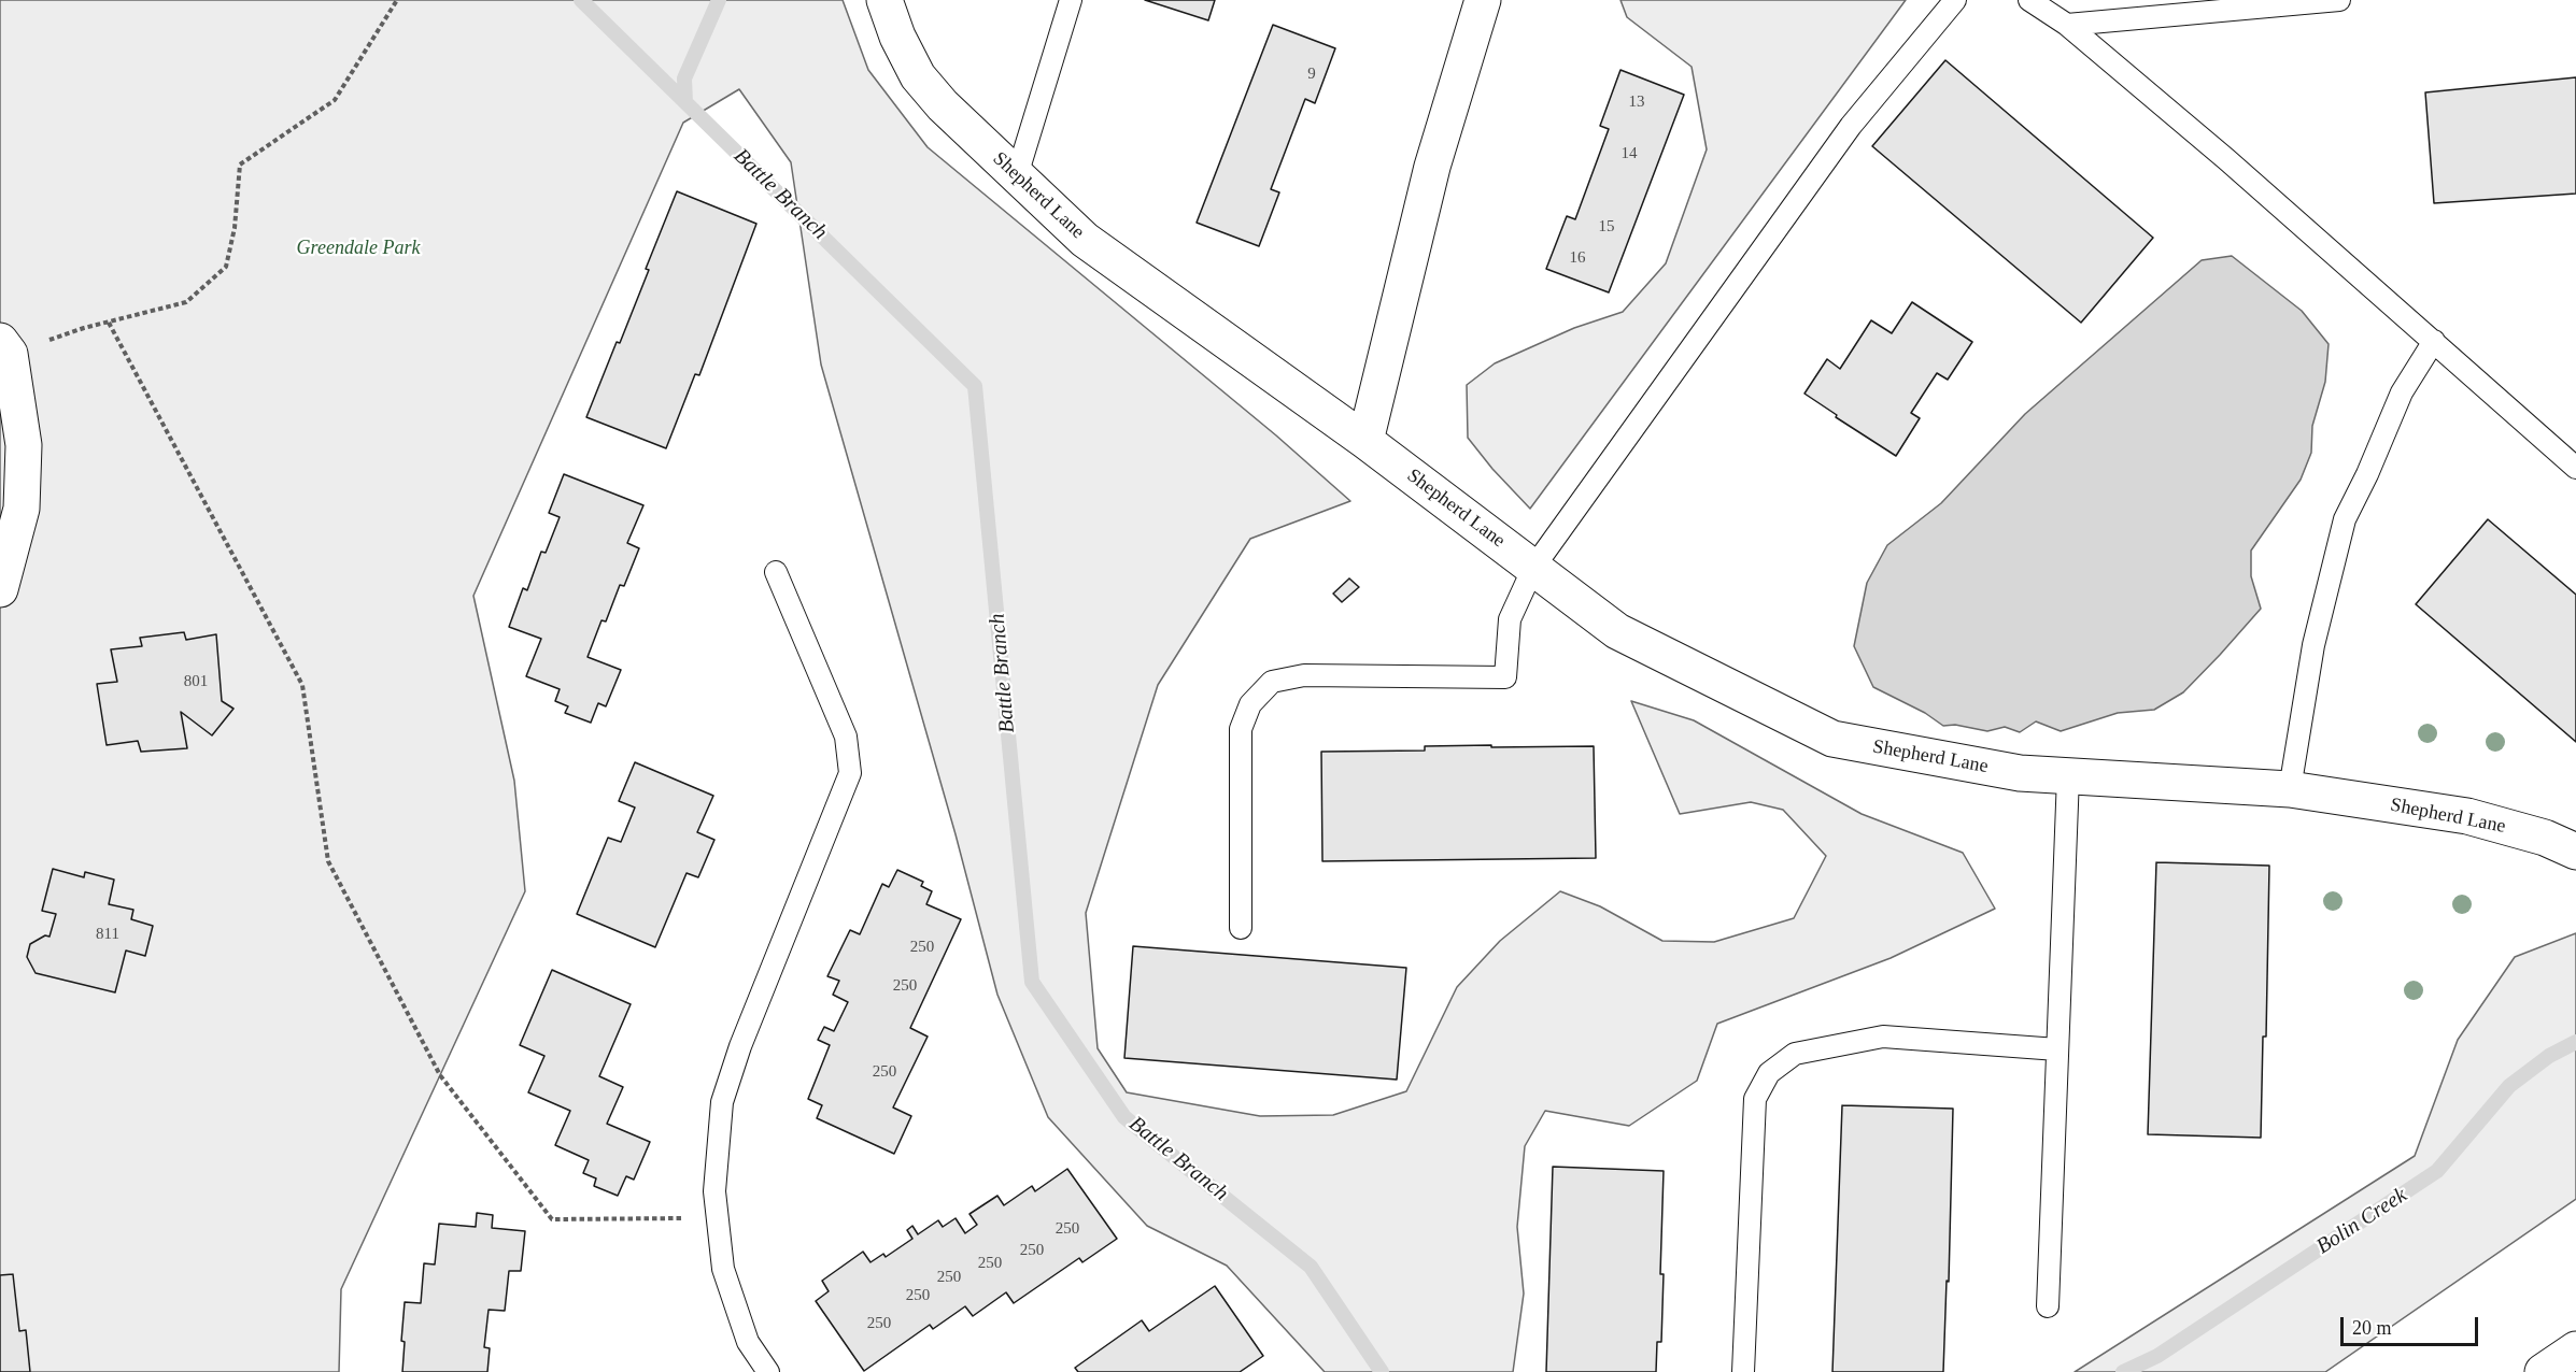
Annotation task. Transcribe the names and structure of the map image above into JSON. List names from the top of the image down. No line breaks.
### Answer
{"streets":{"street":["Shepherd Lane"]},"water":["Battle Branch","Bolin Creek"],"parks":["Greendale Park"],"house_numbers":["9","13","14","15","16","801","811","250","250","250","250","250","250","250","250","250"],"scale_bar":"20 m"}
